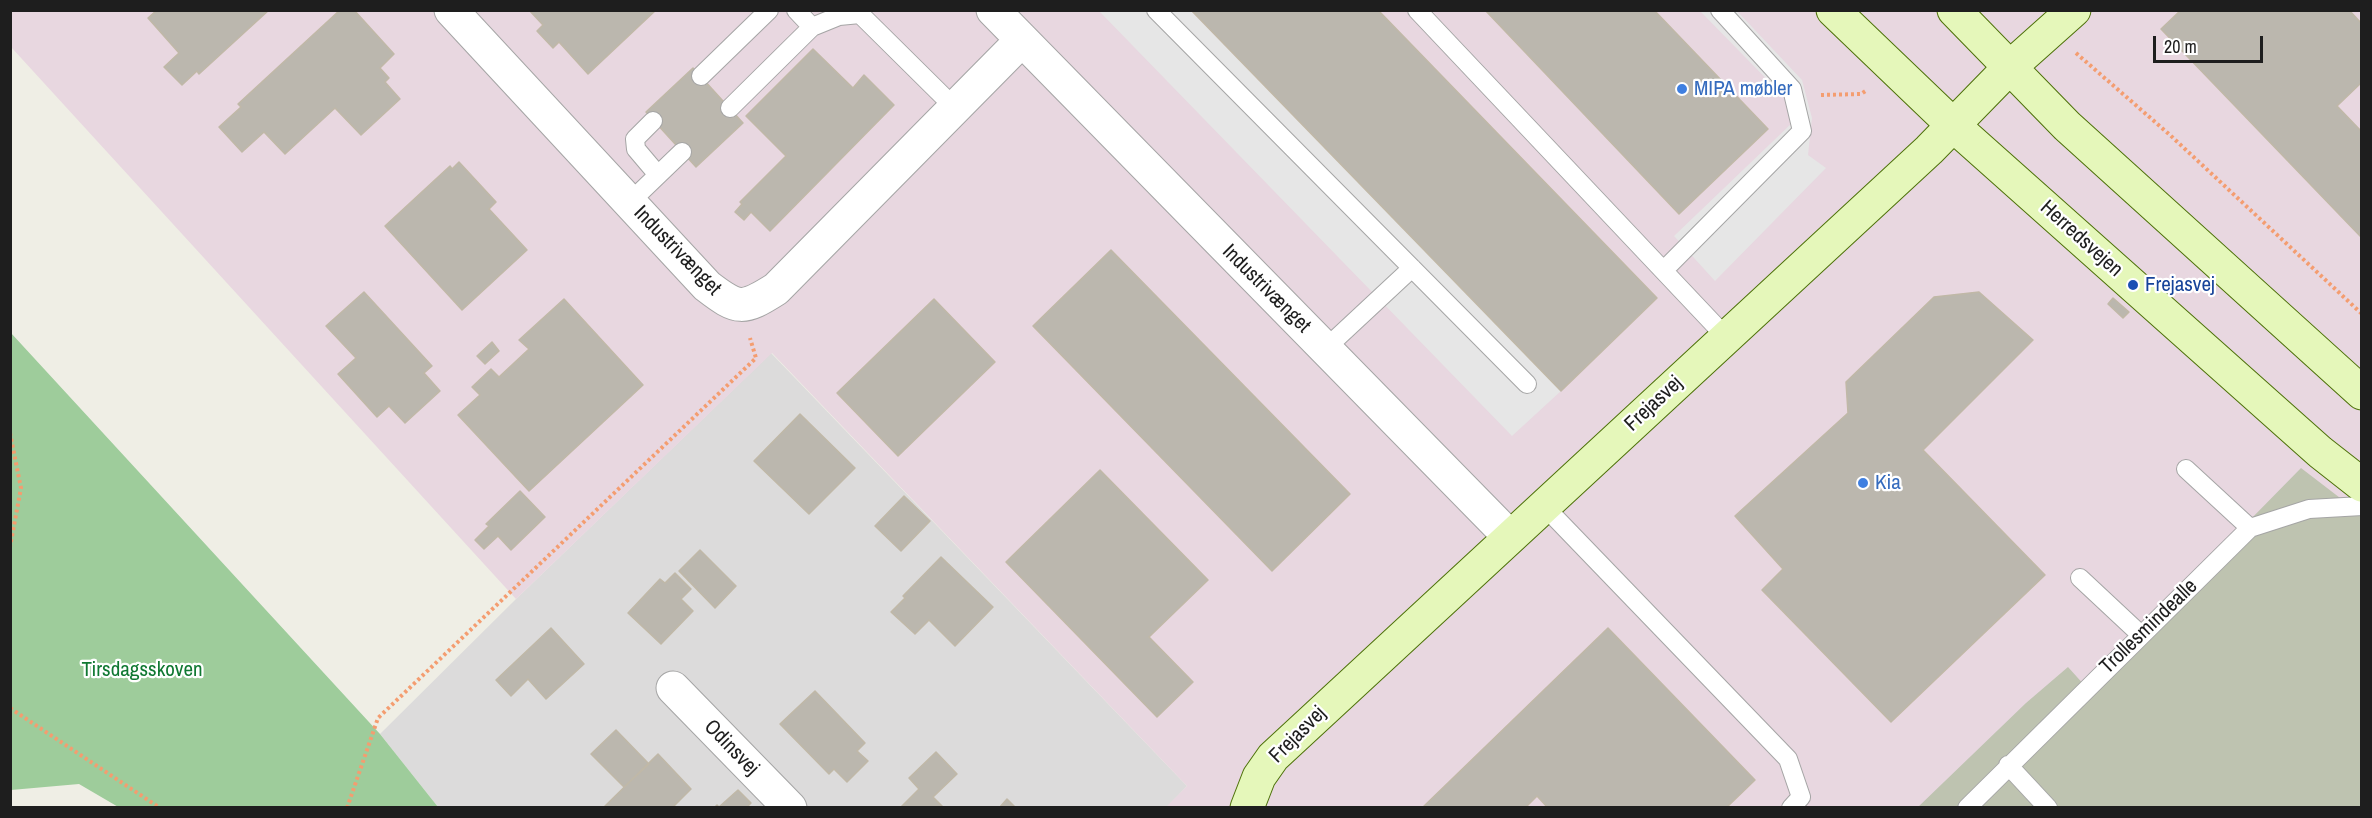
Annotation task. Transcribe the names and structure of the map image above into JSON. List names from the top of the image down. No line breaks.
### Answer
{"streets":{"street":["Herredsvejen","Industrivænget","Frejasvej","Odinsvej"],"lane":["Trollesmindealle"]},"crossings":[["Herredsvejen","Frejasvej"],["Industrivænget","Frejasvej"]],"parks":["Tirsdagsskoven"],"places":["MIPA møbler","Frejasvej","Kia"],"scale_bar":"20 m"}
